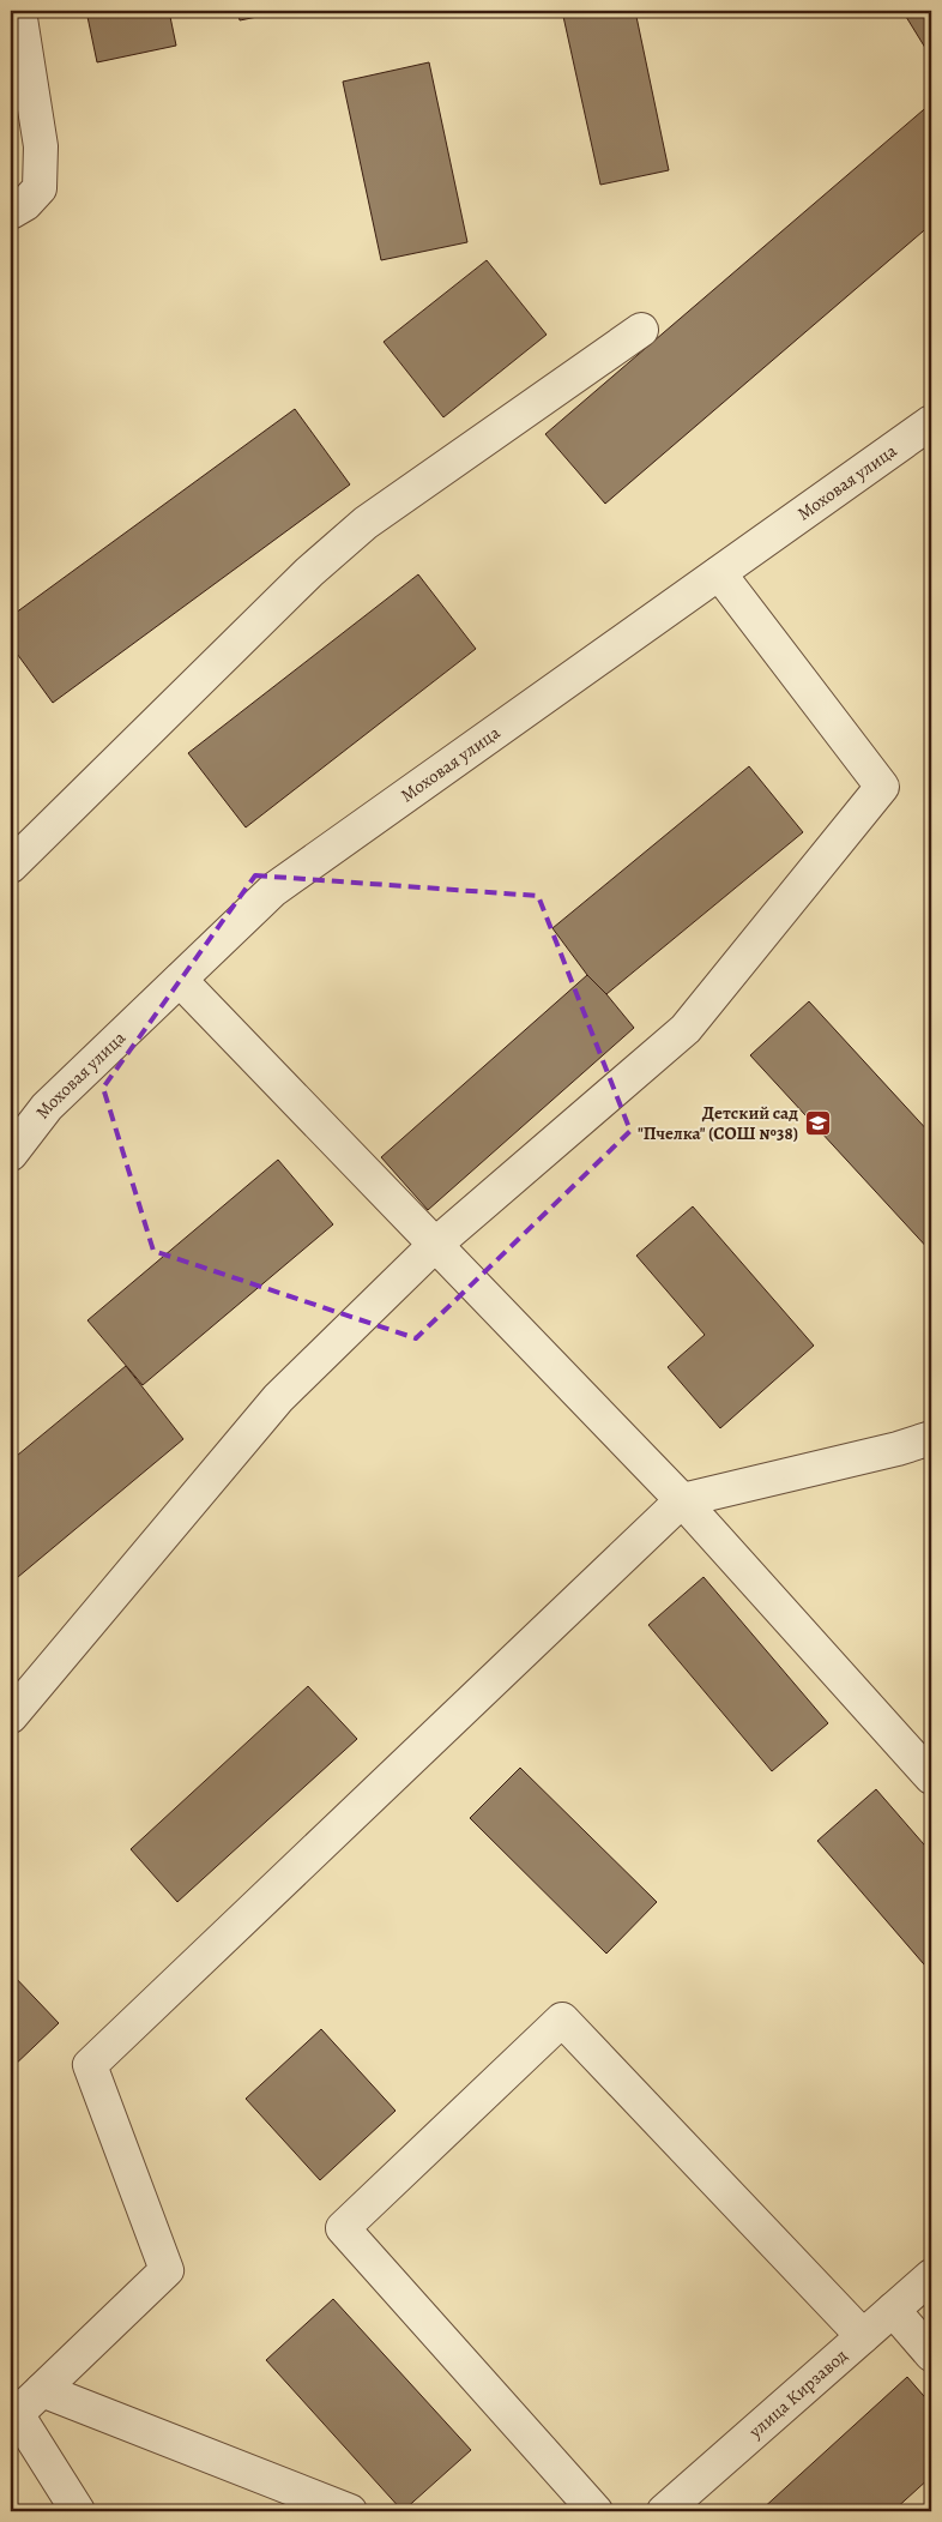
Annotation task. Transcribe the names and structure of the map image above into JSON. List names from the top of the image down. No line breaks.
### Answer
{"streets":{"street":["Моховая улица","улица Кирзавод"]},"places":{"school or university":["Детский сад \"Пчелка\" (СОШ №38)"]}}
